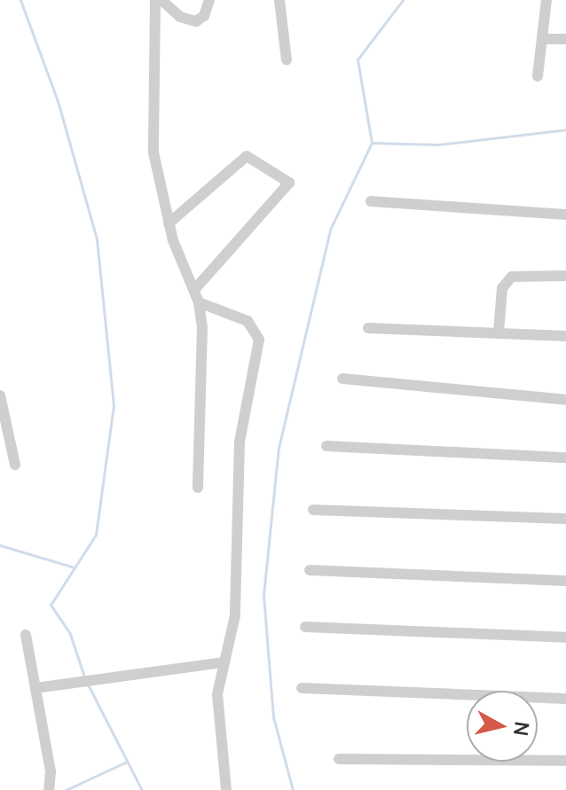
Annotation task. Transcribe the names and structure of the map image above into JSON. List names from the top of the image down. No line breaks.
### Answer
{"north":"right"}
